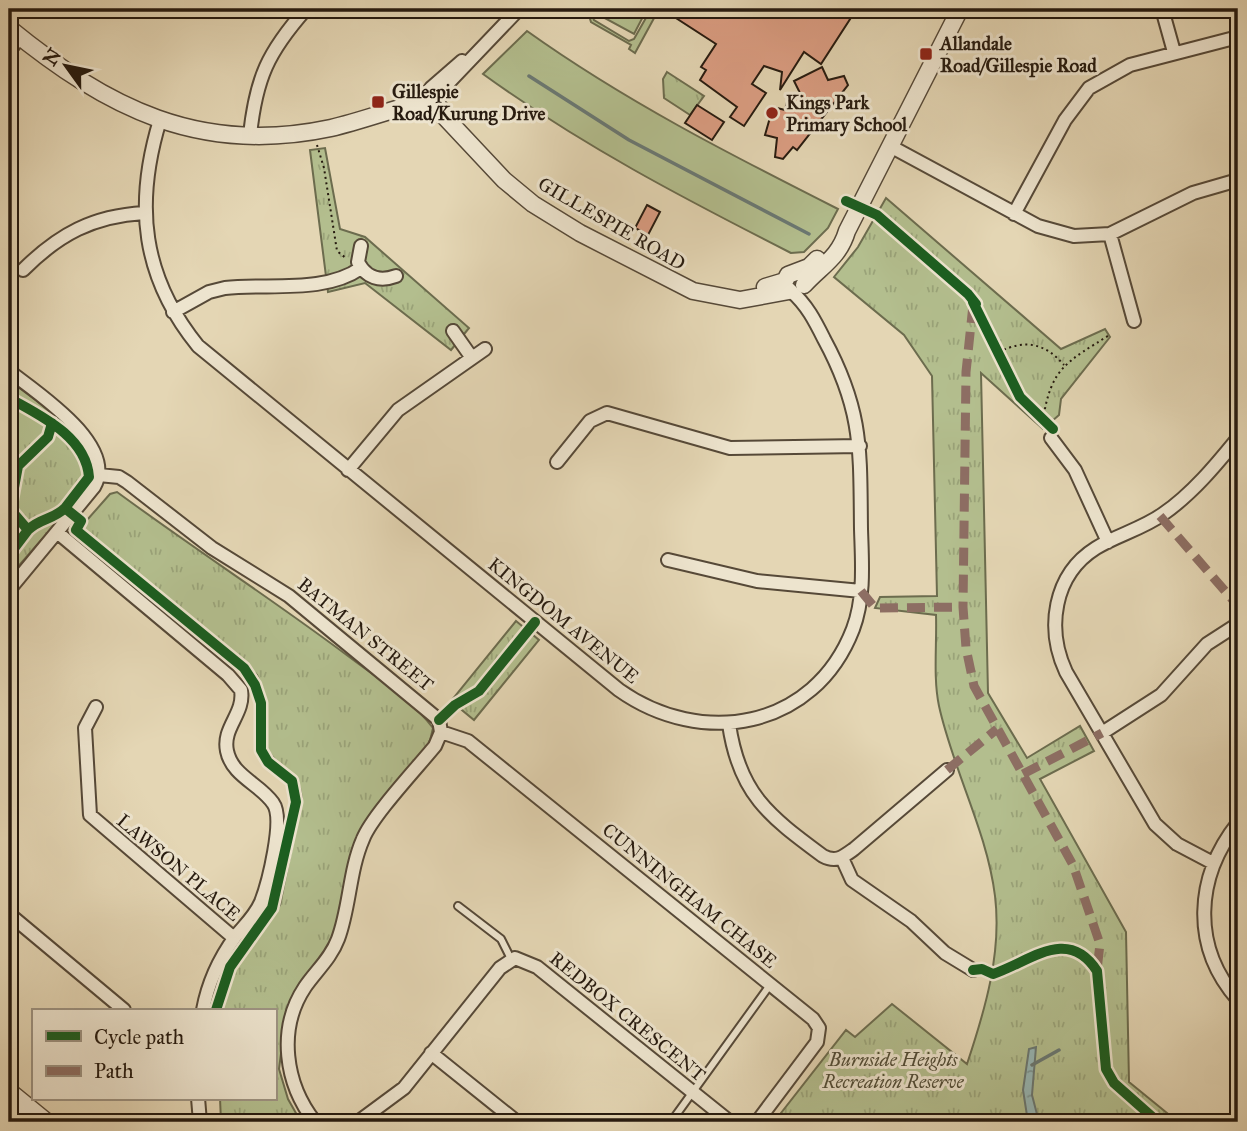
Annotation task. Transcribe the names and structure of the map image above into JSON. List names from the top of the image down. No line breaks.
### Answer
{"streets":{"street":["GILLESPIE ROAD","KINGDOM AVENUE","BATMAN STREET","LAWSON PLACE","CUNNINGHAM CHASE","REDBOX CRESCENT"]},"crossings":[["GILLESPIE ROAD","KINGDOM AVENUE"],["BATMAN STREET","CUNNINGHAM CHASE"]],"parks":["Burnside Heights Recreation Reserve"],"places":{"transit":["Allandale Road/Gillespie Road","Gillespie Road/Kurung Drive"],"other":["Kings Park Primary School"]},"legend":["Cycle path","Path"],"north":"top left"}
